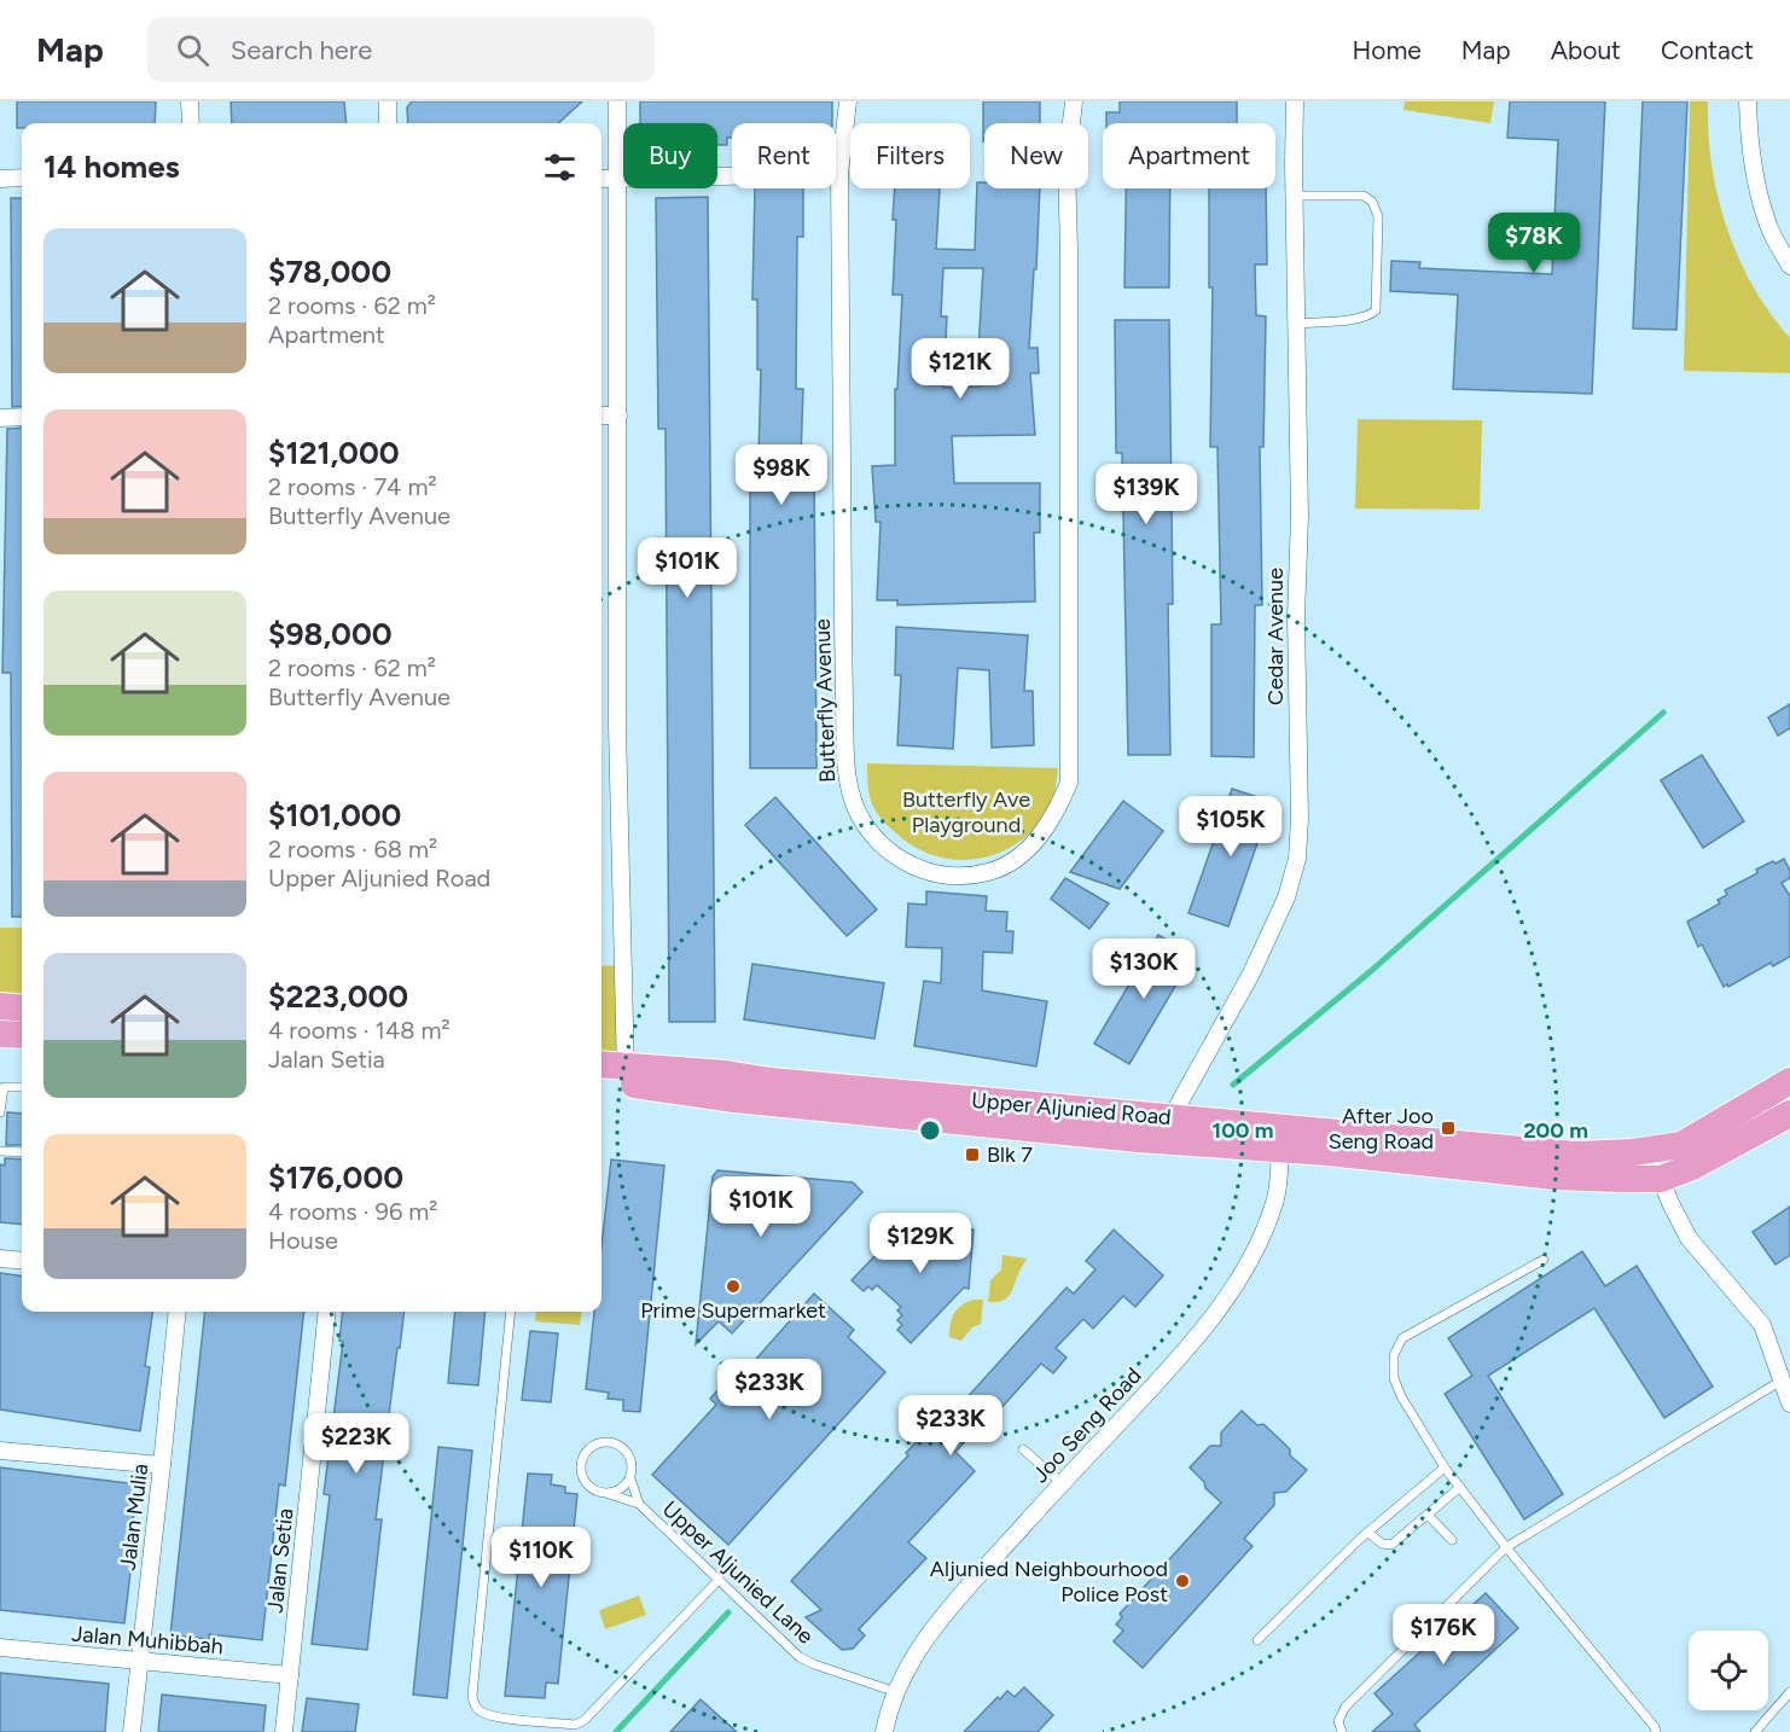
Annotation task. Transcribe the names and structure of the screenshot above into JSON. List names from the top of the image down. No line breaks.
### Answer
{"streets":{"main road":["Upper Aljunied Road"],"street":["Cedar Avenue","Butterfly Avenue","Joo Seng Road","Jalan Mulia","Jalan Setia","Jalan Muhibbah"],"lane":["Upper Aljunied Lane"]},"crossings":[["Cedar Avenue","Upper Aljunied Road"],["Upper Aljunied Road","Joo Seng Road"],["Joo Seng Road","Upper Aljunied Lane"],["Jalan Mulia","Jalan Muhibbah"],["Jalan Setia","Jalan Muhibbah"]],"parks":["Butterfly Ave Playground"],"places":{"transit":["After Joo Seng Road","Blk 7"],"other":["Prime Supermarket","Aljunied Neighbourhood Police Post"]},"page":{"header":"Map","search":"Search here","nav":["Home","Map","About","Contact"],"chip":["Buy","Rent","Filters","New","Apartment"],"heading":"14 homes","list":[{"name":"$78,000","note":"2 rooms · 62 m² · Apartment"},{"name":"$121,000","note":"2 rooms · 74 m² · Butterfly Avenue"},{"name":"$98,000","note":"2 rooms · 62 m² · Butterfly Avenue"},{"name":"$101,000","note":"2 rooms · 68 m² · Upper Aljunied Road"},{"name":"$223,000","note":"4 rooms · 148 m² · Jalan Setia"},{"name":"$176,000","note":"4 rooms · 96 m² · House"}],"price":["$78K","$121K","$98K","$139K","$101K","$105K","$130K","$101K","$129K","$233K","$233K","$223K","$110K","$176K"]},"rings":["100 m","200 m"]}
